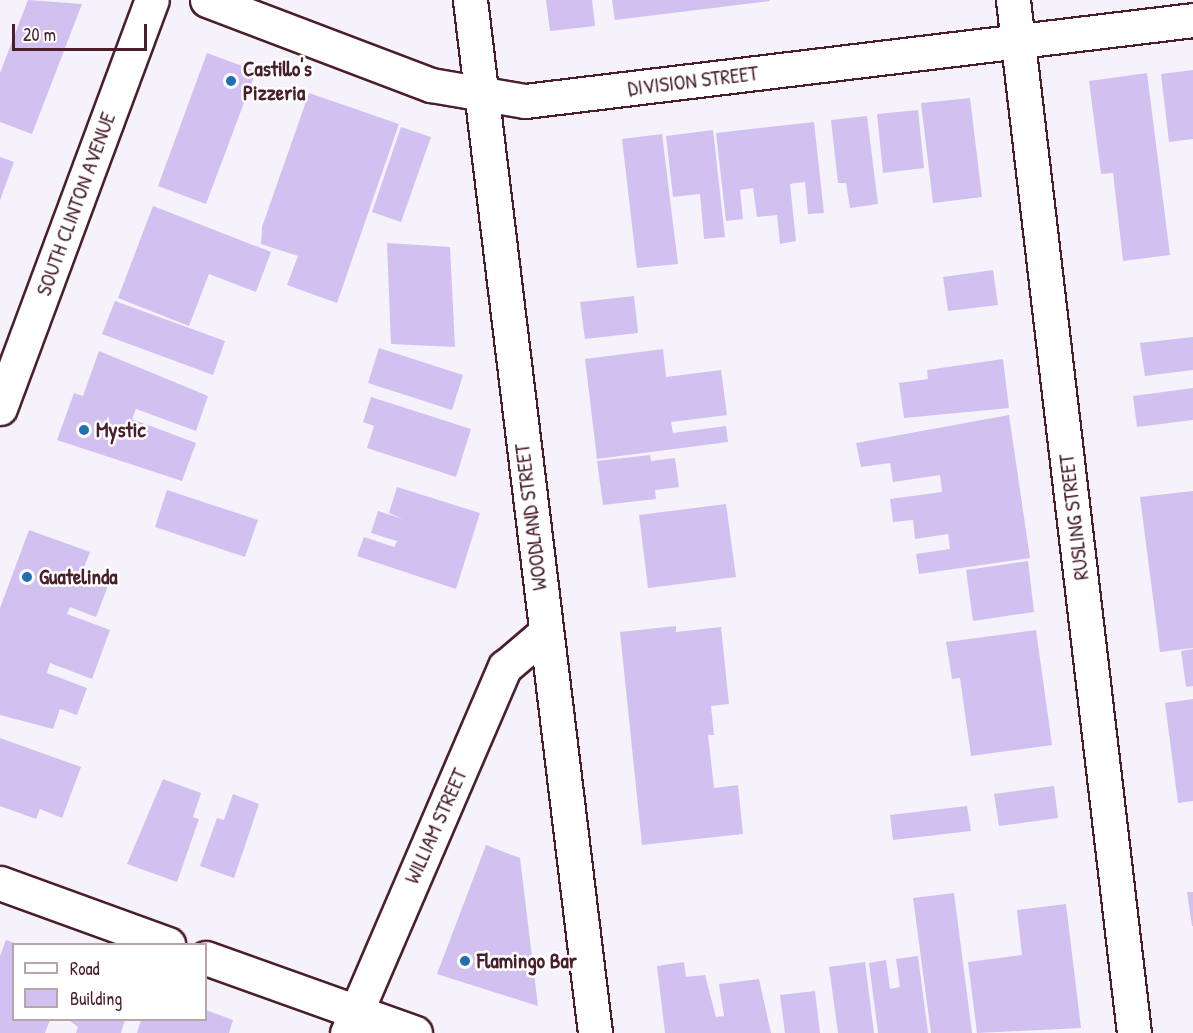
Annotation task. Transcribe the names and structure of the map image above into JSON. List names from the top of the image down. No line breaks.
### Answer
{"streets":{"street":["DIVISION STREET","SOUTH CLINTON AVENUE","WOODLAND STREET","RUSLING STREET","WILLIAM STREET"]},"crossings":[["DIVISION STREET","WOODLAND STREET"],["DIVISION STREET","RUSLING STREET"],["WOODLAND STREET","WILLIAM STREET"]],"places":["Castillo's Pizzeria","Mystic","Guatelinda","Flamingo Bar"],"legend":["Road","Building"],"scale_bar":"20 m"}
